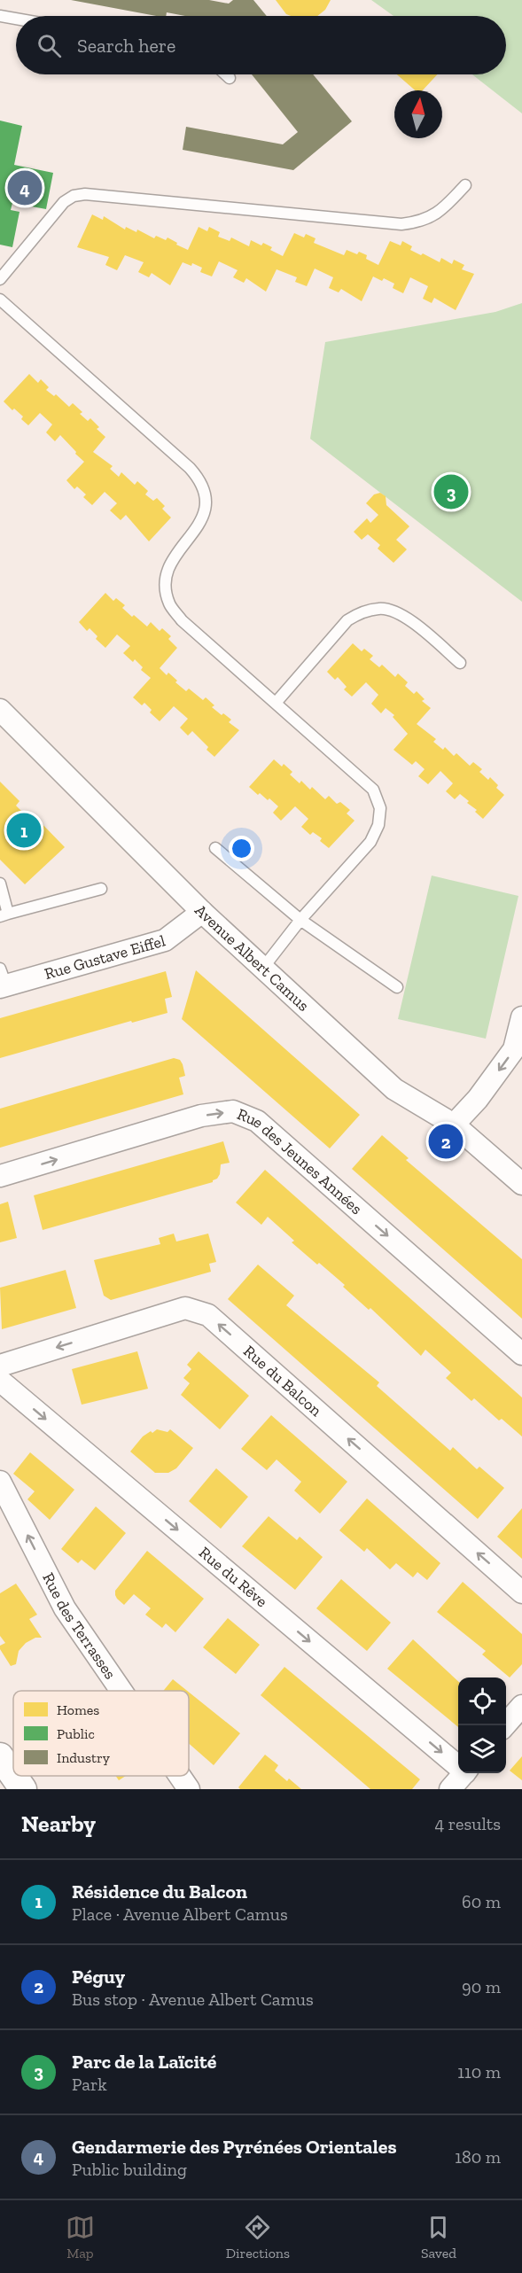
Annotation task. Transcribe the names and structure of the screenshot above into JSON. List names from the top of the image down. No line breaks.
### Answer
{"streets":{"street":["Rue Gustave Eiffel","Avenue Albert Camus","Rue des Jeunes Années","Rue du Balcon","Rue du Rêve","Rue des Terrasses"]},"crossings":[["Rue Gustave Eiffel","Avenue Albert Camus"]],"one_way":["Rue des Jeunes Années","Rue du Balcon","Rue du Rêve","Rue des Terrasses"],"legend":["Homes","Public","Industry"],"north":"top","page":{"search":"Search here","pins":["4","3","1","2"],"heading":["Nearby","4 results"],"list":[{"mark":"1","name":"Résidence du Balcon","note":"Place · Avenue Albert Camus","value":"60 m"},{"mark":"2","name":"Péguy","note":"Bus stop · Avenue Albert Camus","value":"90 m"},{"mark":"3","name":"Parc de la Laïcité","note":"Park","value":"110 m"},{"mark":"4","name":"Gendarmerie des Pyrénées Orientales","note":"Public building","value":"180 m"}],"nav":["Map","Directions","Saved"]}}
